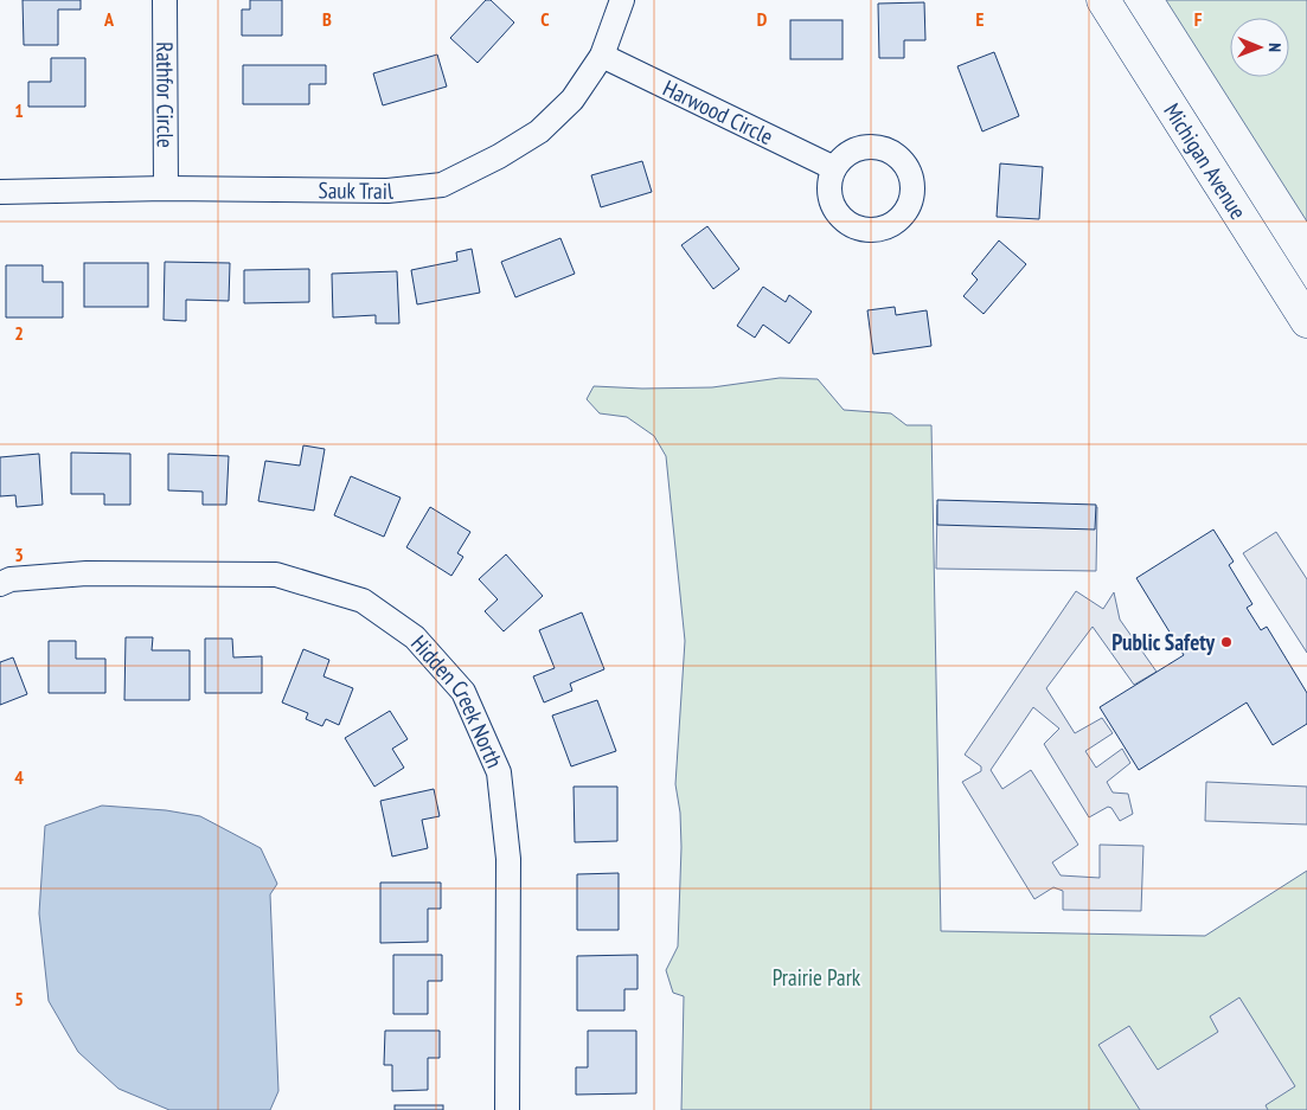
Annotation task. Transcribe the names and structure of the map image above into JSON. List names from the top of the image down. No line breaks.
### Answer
{"streets":{"highway":["Michigan Avenue"],"street":["Rathfor Circle","Harwood Circle","Sauk Trail","Hidden Creek North"]},"crossings":[["Rathfor Circle","Sauk Trail"],["Harwood Circle","Sauk Trail"]],"parks":["Prairie Park"],"places":["Public Safety"],"north":"right","grid":{"columns":["A","B","C","D","E","F"],"rows":["1","2","3","4","5"]}}
